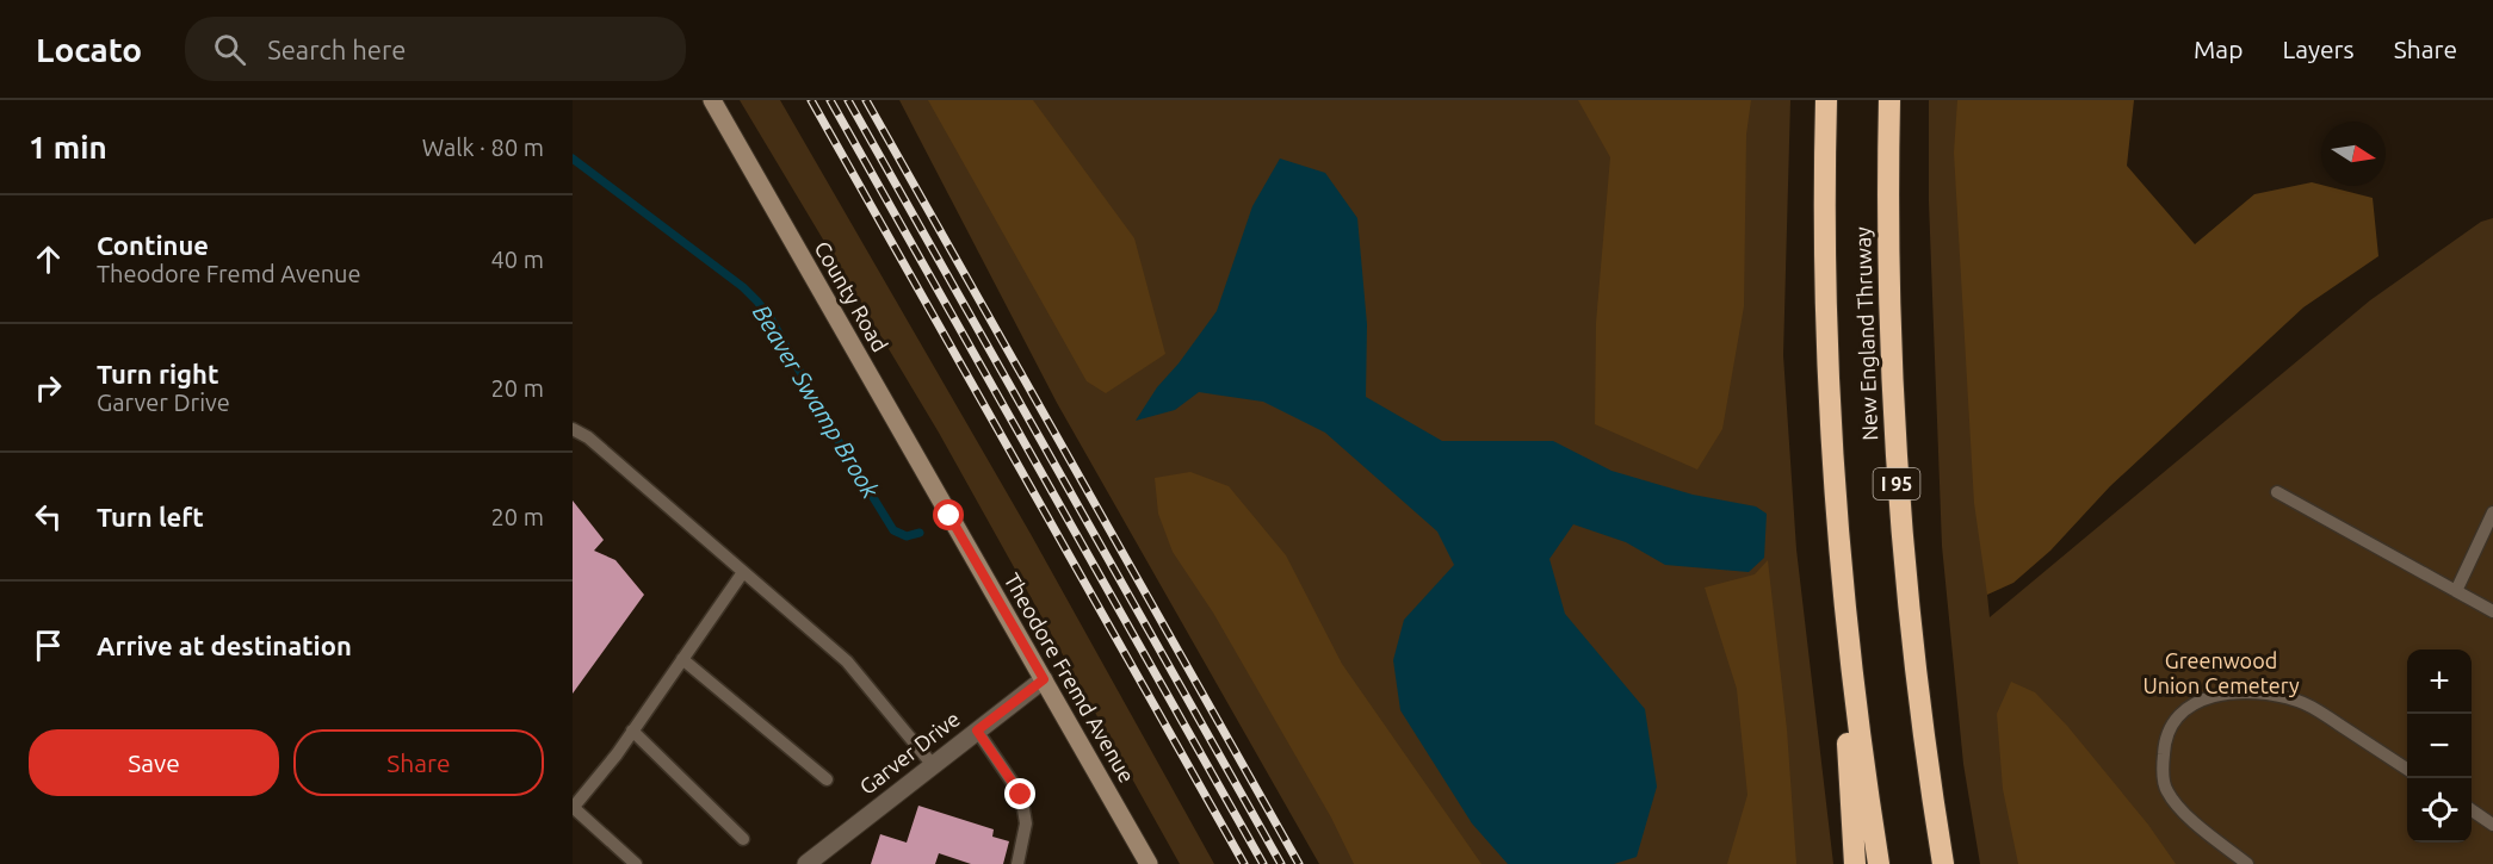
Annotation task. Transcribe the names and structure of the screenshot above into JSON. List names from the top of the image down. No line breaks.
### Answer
{"streets":{"highway":["New England Thruway","I 95"],"street":["County Road","Theodore Fremd Avenue","Garver Drive"]},"crossings":[["County Road","Theodore Fremd Avenue"],["Theodore Fremd Avenue","Garver Drive"]],"water":["Beaver Swamp Brook"],"parks":["Greenwood Union Cemetery"],"north":"right","page":{"header":"Locato","search":"Search here","nav":["Map","Layers","Share"],"heading":["1 min","Walk · 80 m"],"list":[["Continue","Theodore Fremd Avenue","40 m"],["Turn right","Garver Drive","20 m"],["Turn left","20 m"],"Arrive at destination"],"map_buttons":["+","−"],"buttons":["Save","Share"]}}
